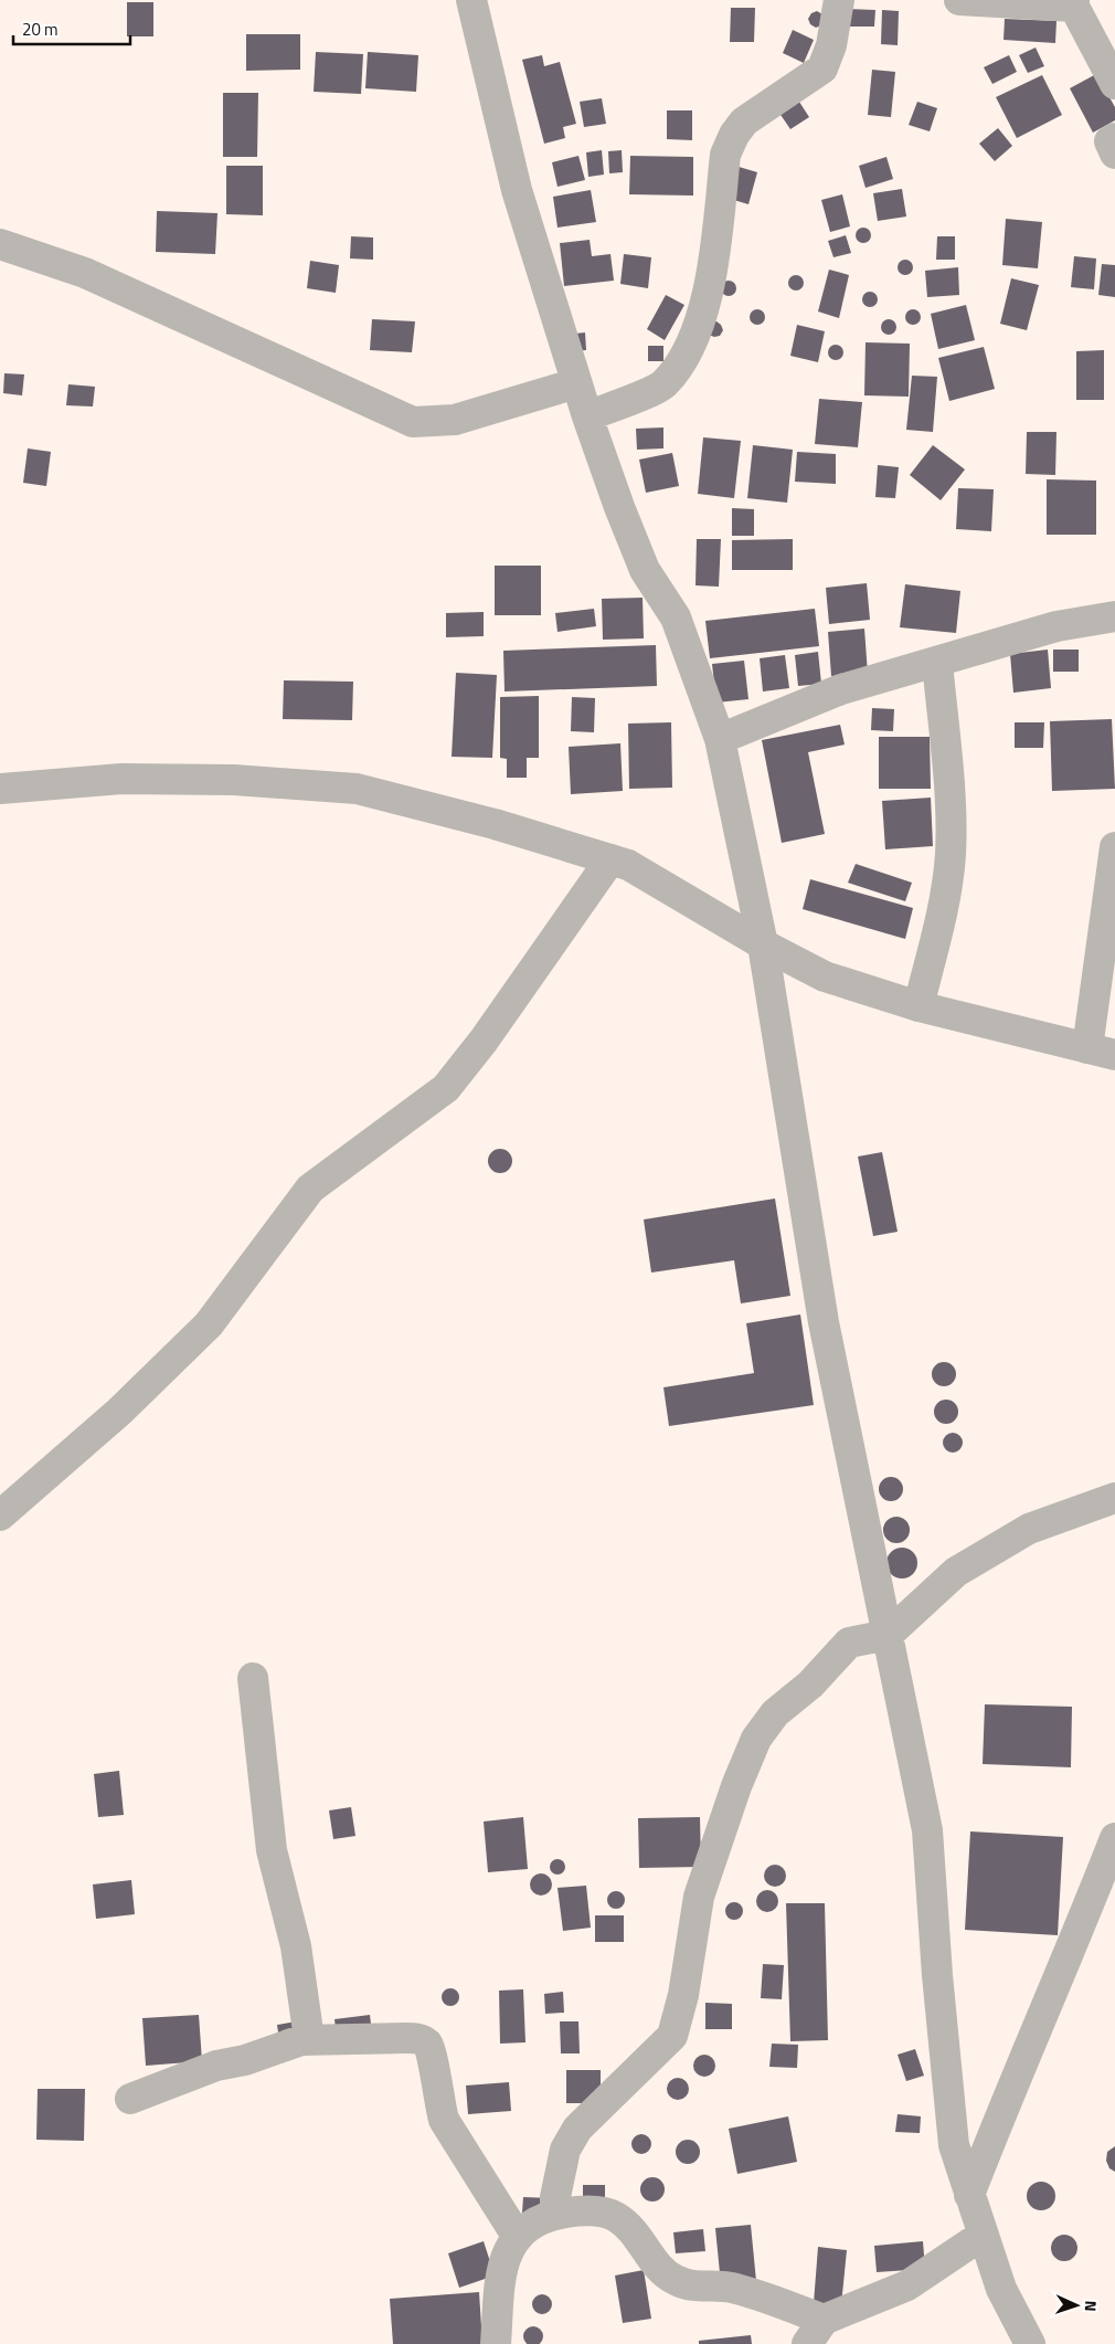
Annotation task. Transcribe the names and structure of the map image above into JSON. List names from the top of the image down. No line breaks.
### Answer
{"scale_bar":"20 m","north":"right"}
